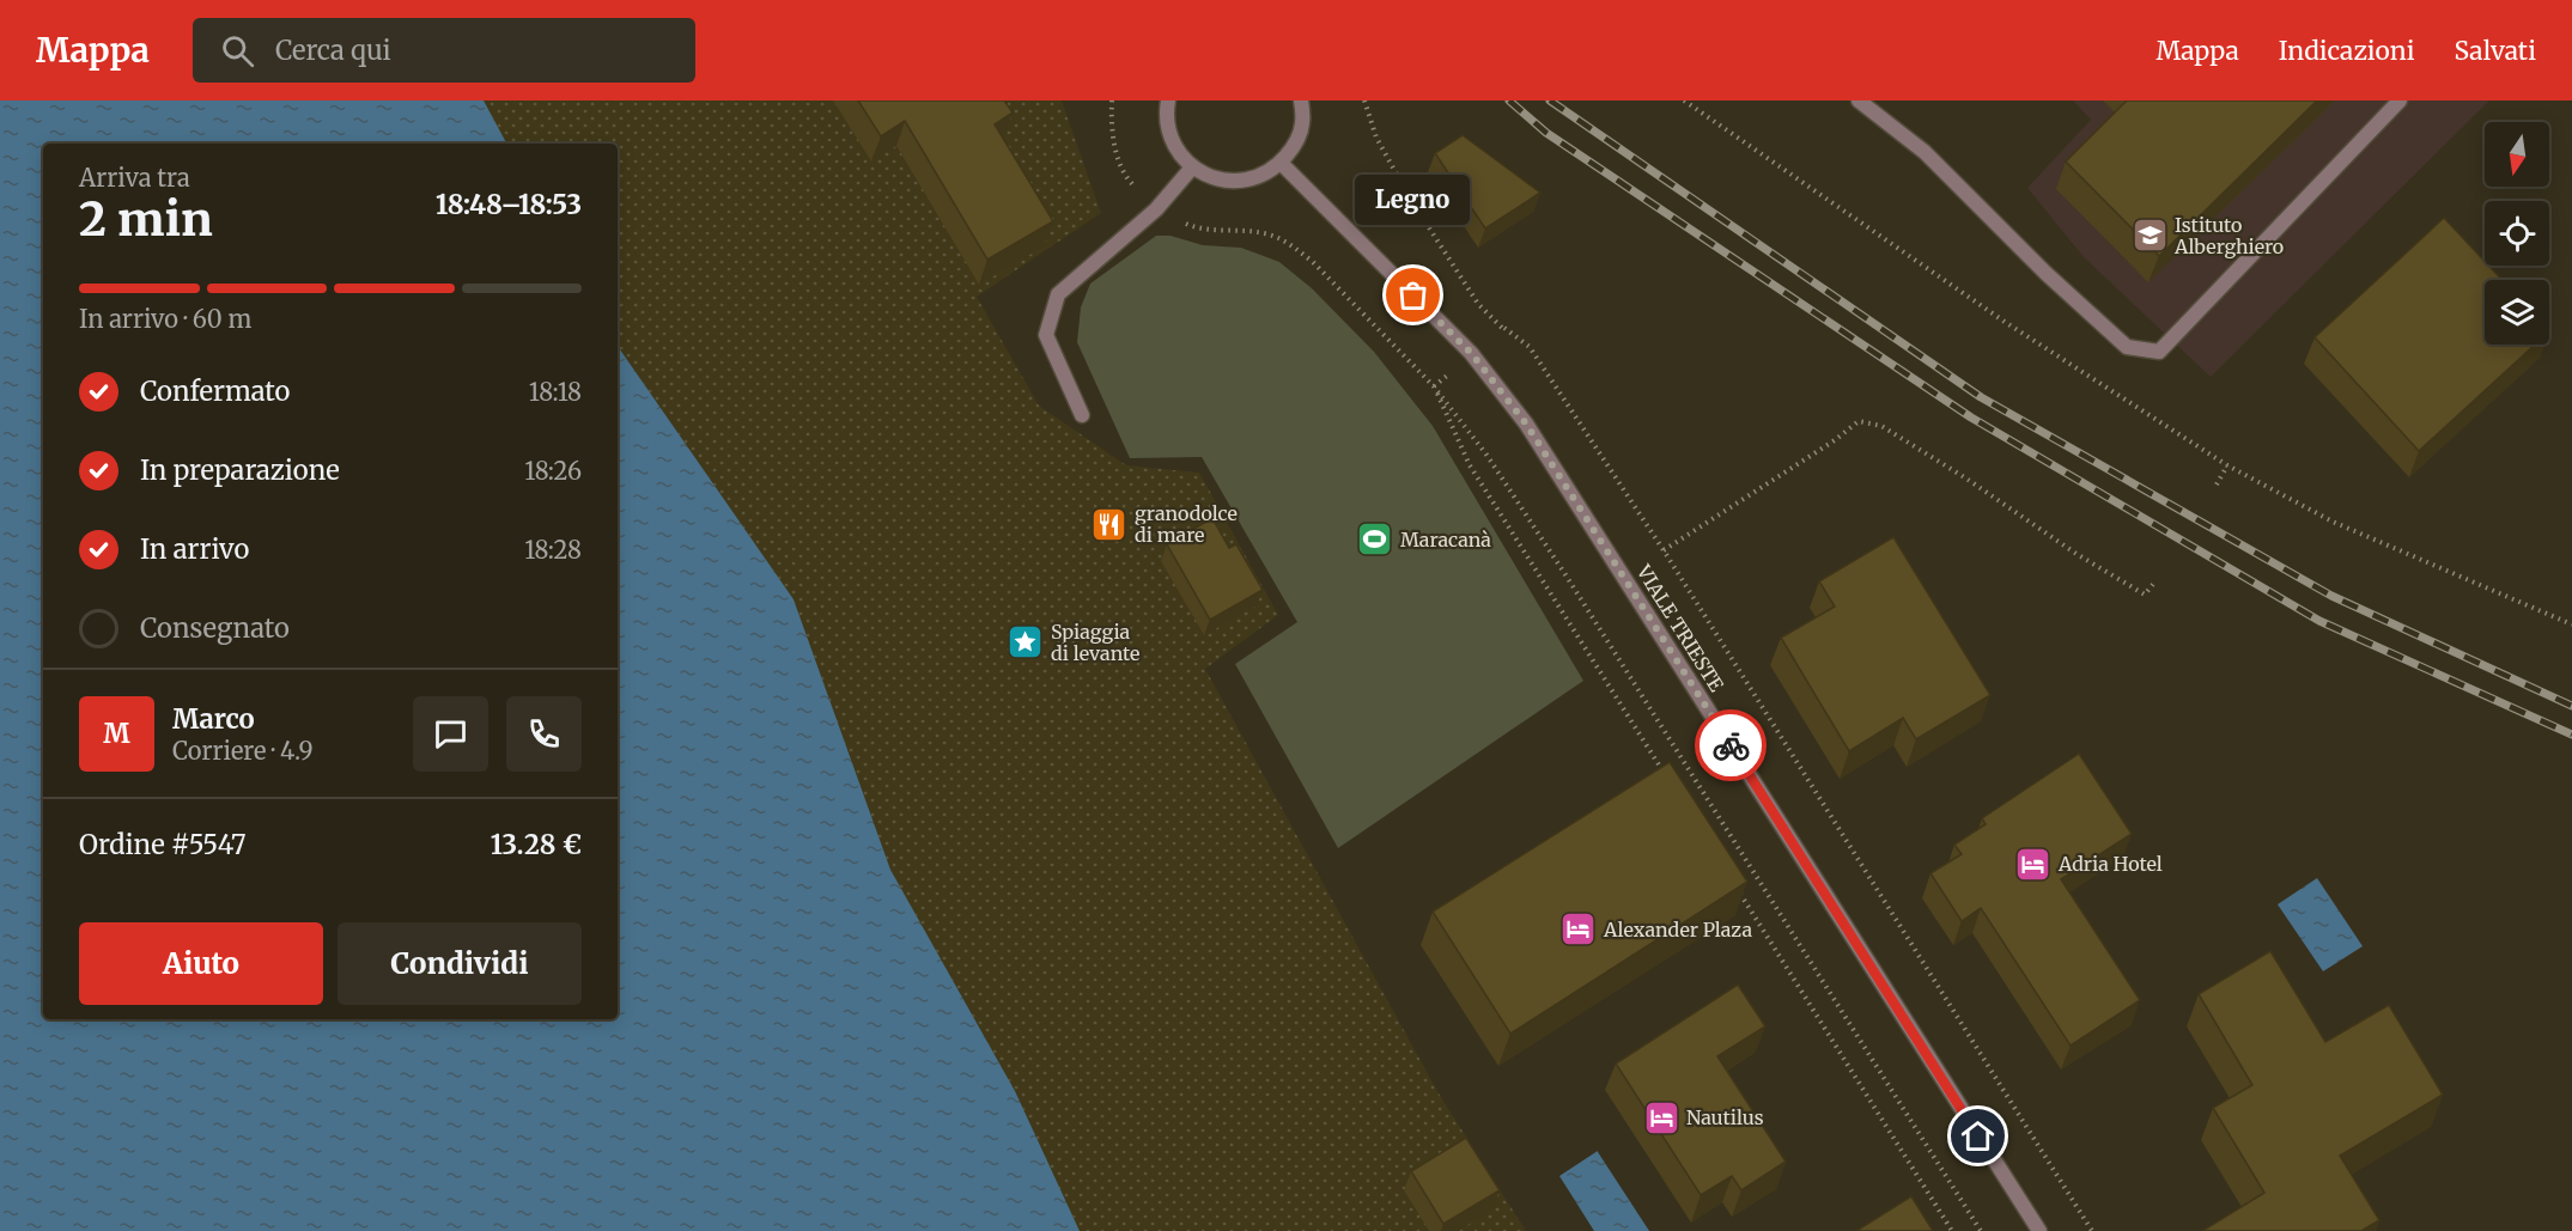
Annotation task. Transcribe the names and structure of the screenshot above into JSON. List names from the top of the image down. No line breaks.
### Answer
{"streets":{"street":["VIALE TRIESTE"]},"places":{"school or university":["Istituto Alberghiero"],"other":["Legno"],"restaurant":["granodolce di mare"],"sports":["Maracanà"],"place":["Spiaggia di levante"],"hotel":["Adria Hotel","Alexander Plaza","Nautilus"]},"north":"bottom","page":{"header":"Mappa","search":"Cerca qui","nav":["Mappa","Indicazioni","Salvati"],"heading":["2 min","Arriva tra","18:48–18:53"],"panel":["Marco","Corriere · 4.9","Ordine #5547","13.28 €"],"bubble":"Legno","bar":"In arrivo · 60 m","list":[["Confermato","18:18"],["In preparazione","18:26"],["In arrivo","18:28"],"Consegnato"],"round":"M","buttons":["Aiuto","Condividi"]}}
